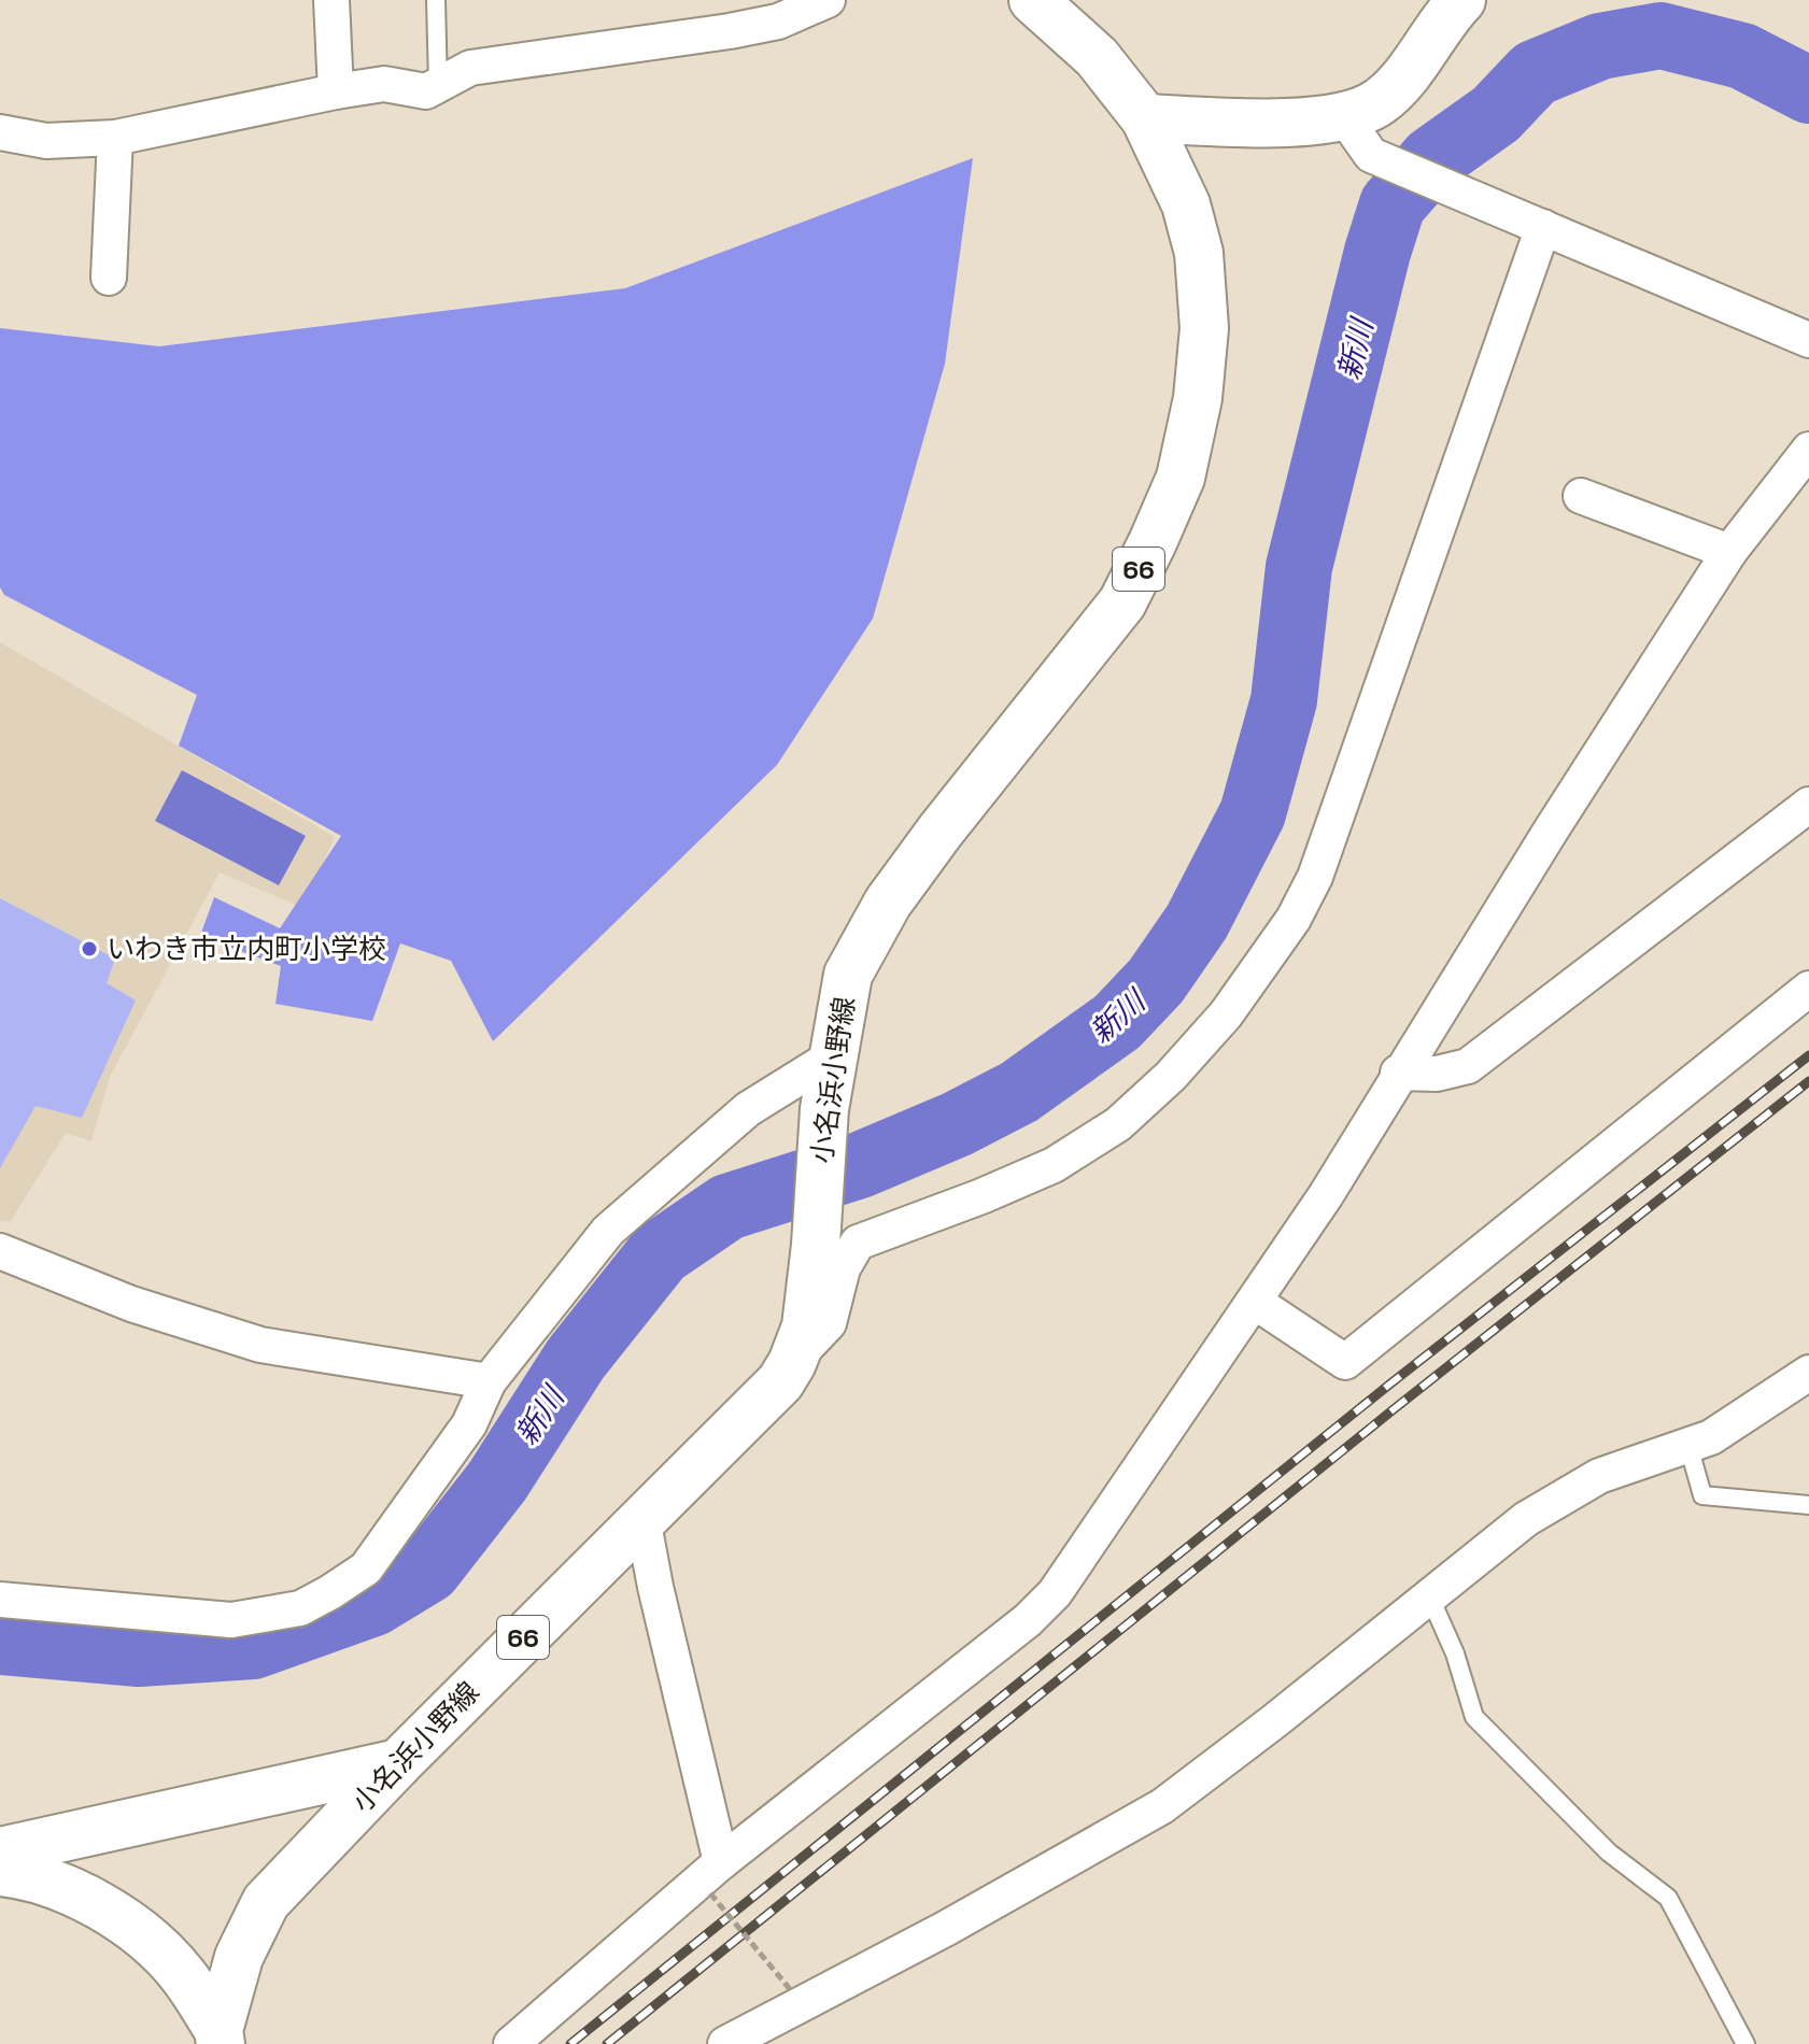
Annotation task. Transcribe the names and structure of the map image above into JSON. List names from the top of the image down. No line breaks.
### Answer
{"streets":{"main road":["66","小名浜小野線"]},"water":["新川"],"places":["いわき市立内町小学校"]}
